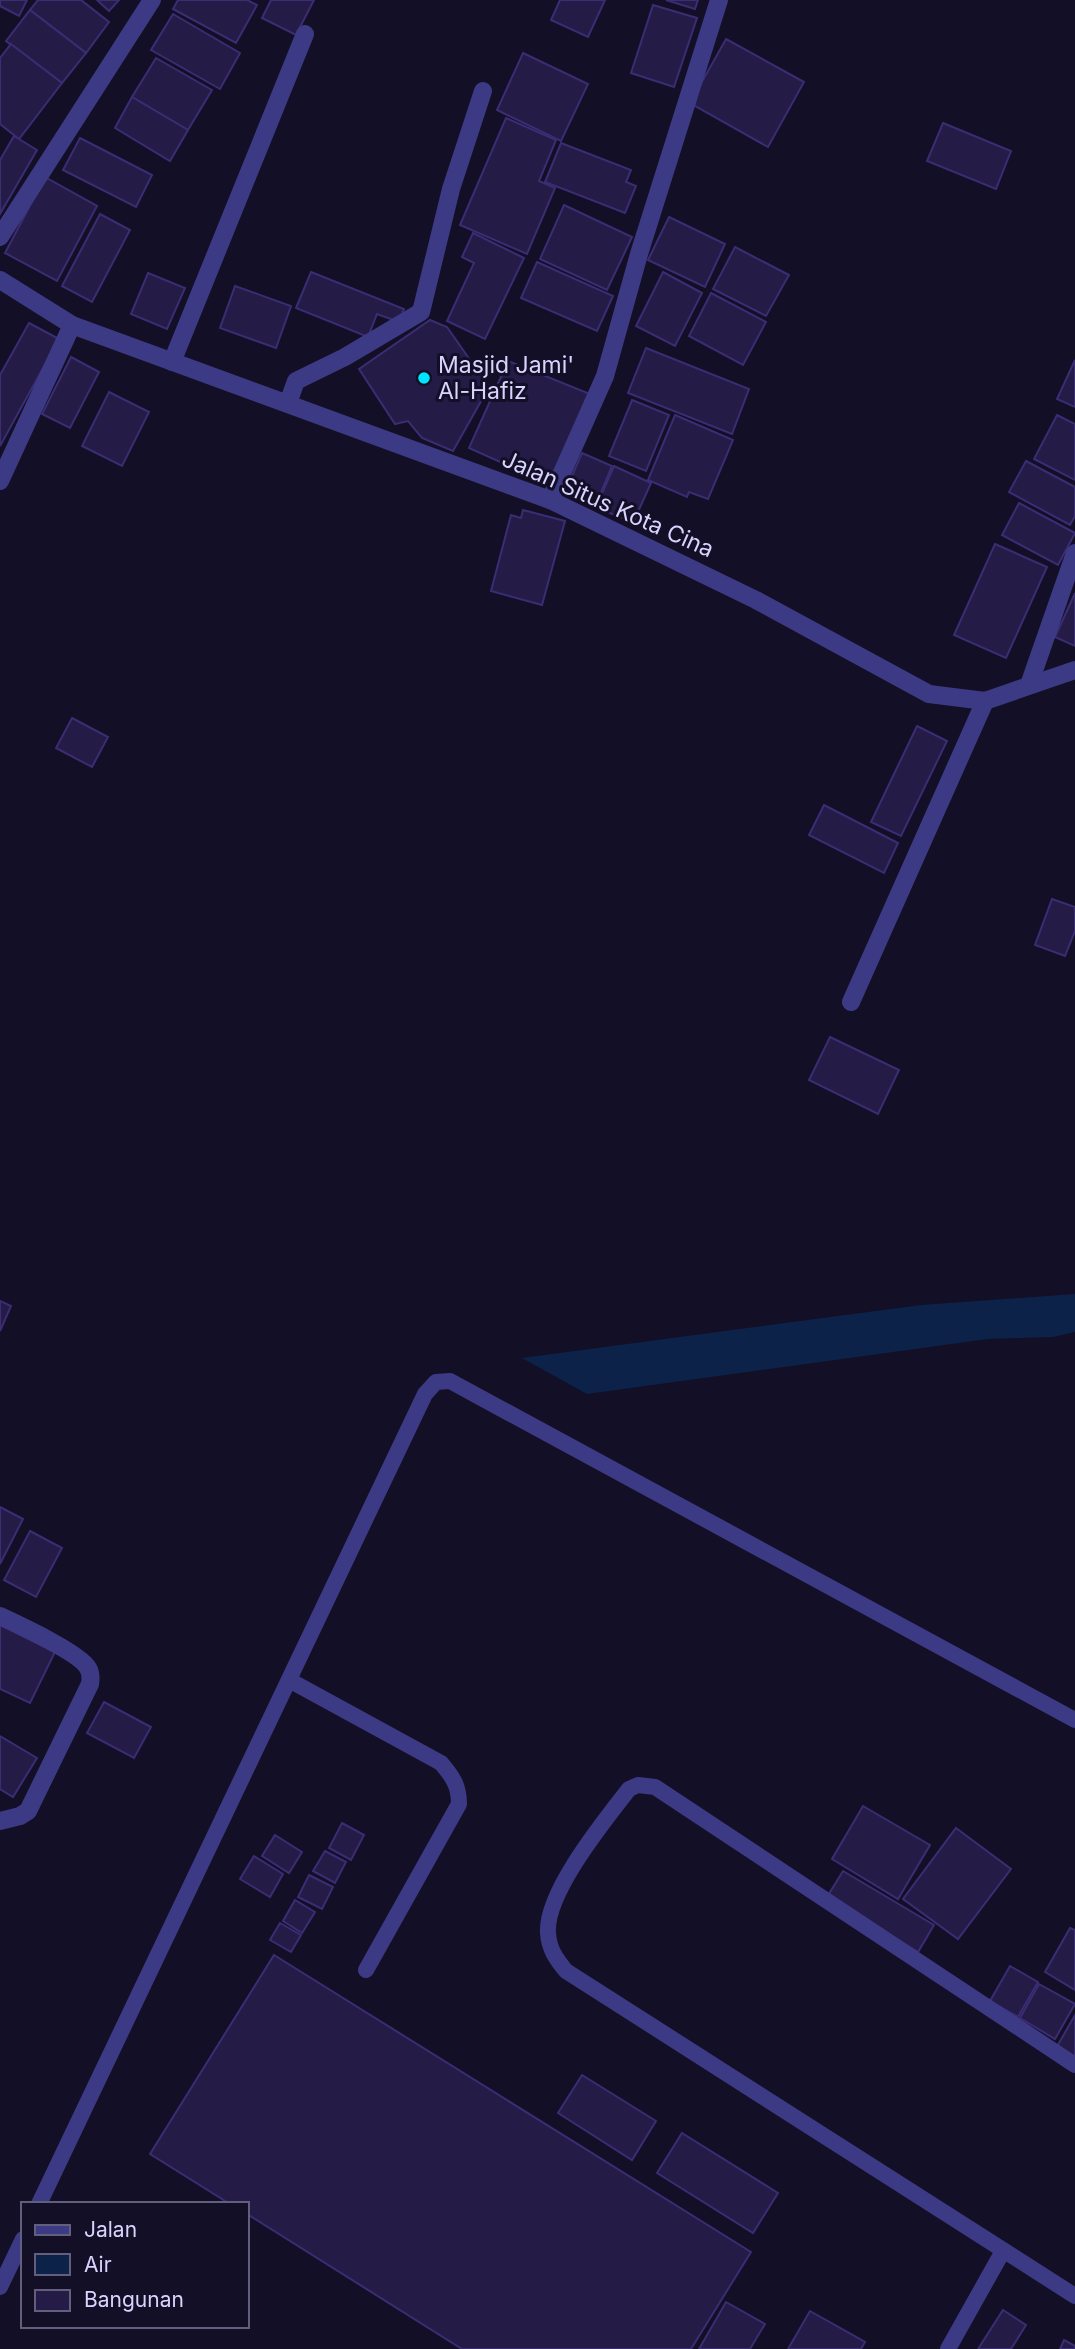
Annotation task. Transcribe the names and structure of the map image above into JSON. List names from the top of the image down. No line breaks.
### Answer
{"streets":{"street":["Jalan Situs Kota Cina"]},"places":["Masjid Jami' Al-Hafiz"],"legend":["Jalan","Air","Bangunan"]}
